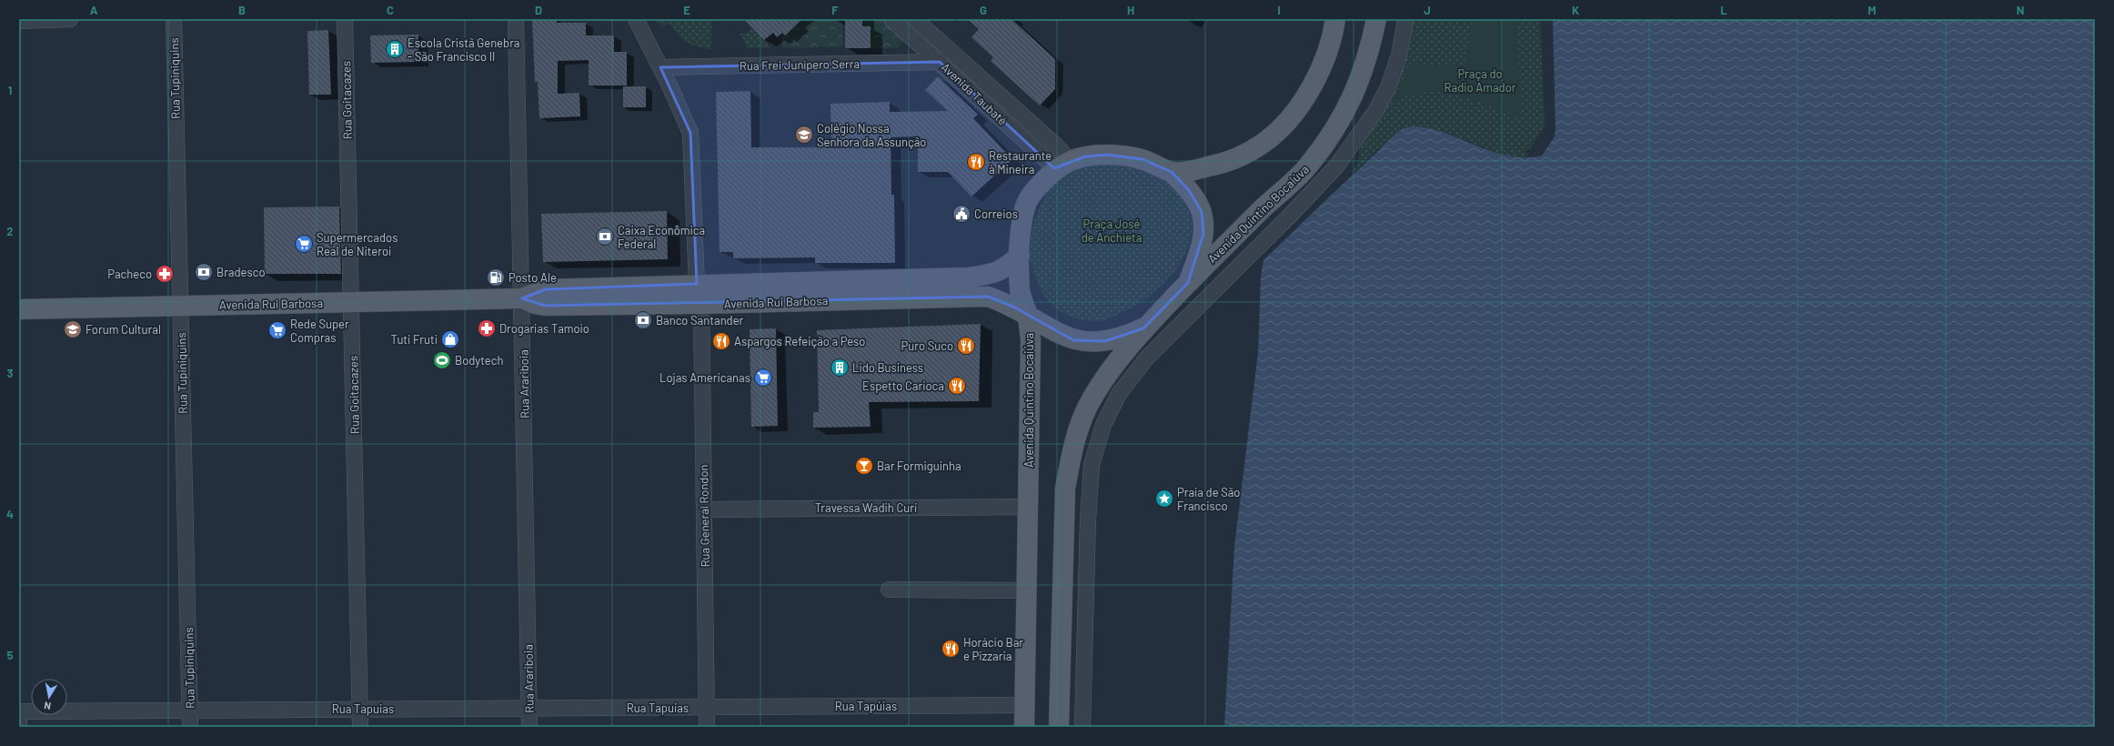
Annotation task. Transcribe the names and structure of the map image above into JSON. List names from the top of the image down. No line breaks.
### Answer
{"streets":{"main road":["Avenida Quintino Bocaiúva","Avenida Rui Barbosa"],"street":["Rua Frei Junípero Serra","Rua Tupiniquins","Avenida Taubaté","Rua Goitacazes","Rua Arariboia","Travessa Wadih Curi","Rua General Rondon","Rua Tapúias","Rua Tapuias"]},"crossings":[["Rua Frei Junípero Serra","Avenida Taubaté"],["Rua Tupiniquins","Avenida Rui Barbosa"],["Rua Tupiniquins","Rua Tapuias"],["Avenida Taubaté","Avenida Quintino Bocaiúva"],["Rua Goitacazes","Avenida Rui Barbosa"],["Rua Goitacazes","Rua Tapuias"],["Avenida Quintino Bocaiúva","Avenida Rui Barbosa"],["Avenida Quintino Bocaiúva","Travessa Wadih Curi"],["Avenida Quintino Bocaiúva","Rua Tapúias"],["Avenida Rui Barbosa","Rua Arariboia"],["Avenida Rui Barbosa","Rua General Rondon"],["Rua Arariboia","Rua Tapuias"],["Travessa Wadih Curi","Rua General Rondon"],["Rua General Rondon","Rua Tapúias"],["Rua General Rondon","Rua Tapuias"],["Rua Tapúias","Rua Tapuias"]],"parks":["Praça do Radio Amador","Praça José de Anchieta"],"places":{"building":["Escola Cristã Genebra - São Francisco II","Lido Business"],"school or university":["Colégio Nossa Senhora da Assunção","Forum Cultural"],"restaurant":["Restaurante à Mineira","Aspargos Refeição a Peso","Puro Suco","Espetto Carioca","Horácio Bar e Pizzaria"],"public building":["Correios"],"bank":["Caixa Econômica Federal","Bradesco","Banco Santander"],"supermarket":["Supermercados Real de Niteroi","Rede Super Compras","Lojas Americanas"],"pharmacy":["Pacheco","Drogarias Tamoio"],"fuel station":["Posto Ale"],"shop":["Tuti Fruti"],"sports":["Bodytech"],"bar":["Bar Formiguinha"],"place":["Praia de São Francisco"]},"north":"bottom","grid":{"columns":["A","B","C","D","E","F","G","H","I","J","K","L","M","N"],"rows":["1","2","3","4","5"]}}
